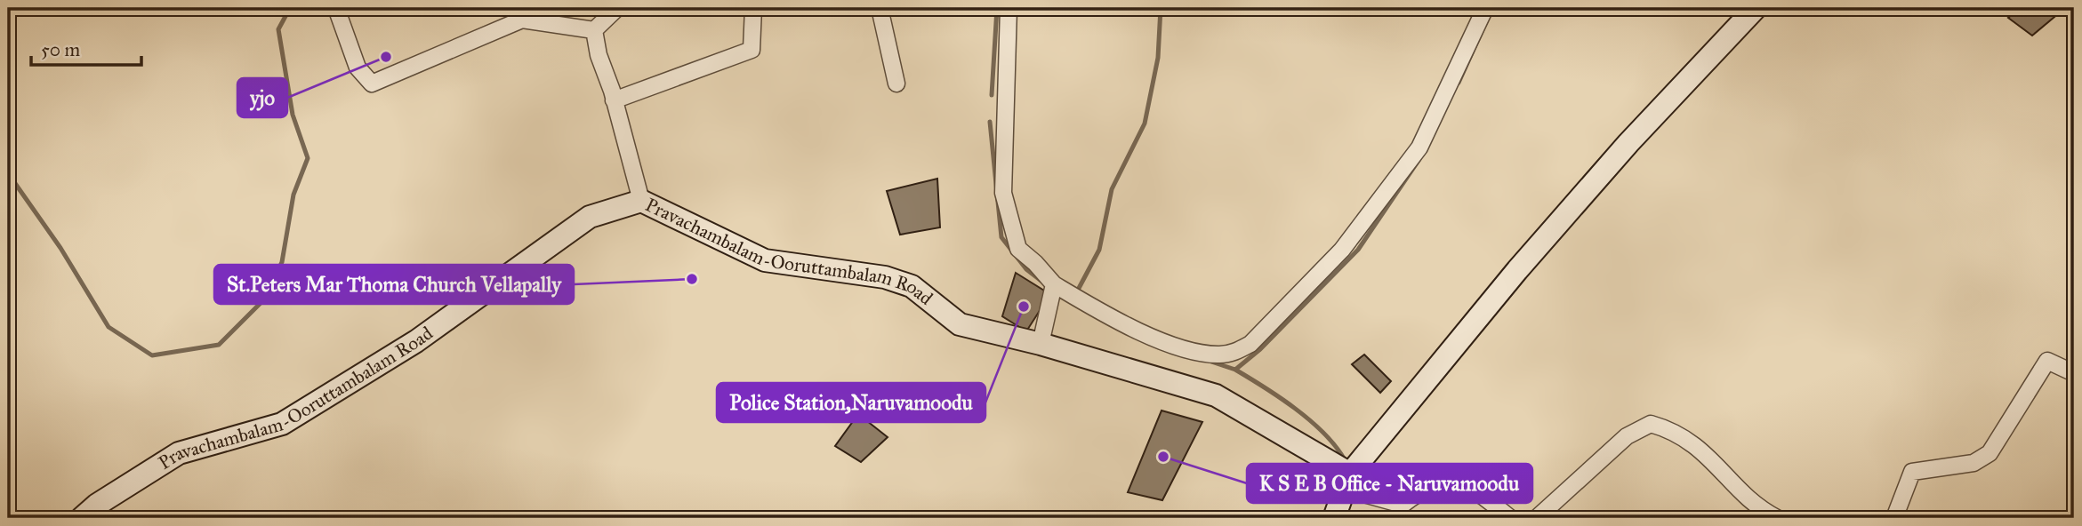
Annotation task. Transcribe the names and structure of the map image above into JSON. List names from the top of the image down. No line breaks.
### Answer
{"streets":{"street":["Pravachambalam-Ooruttambalam Road"]},"places":["yjo","St.Peters Mar Thoma Church Vellapally","Police Station,Naruvamoodu","K S E B Office - Naruvamoodu"],"scale_bar":"50 m"}
